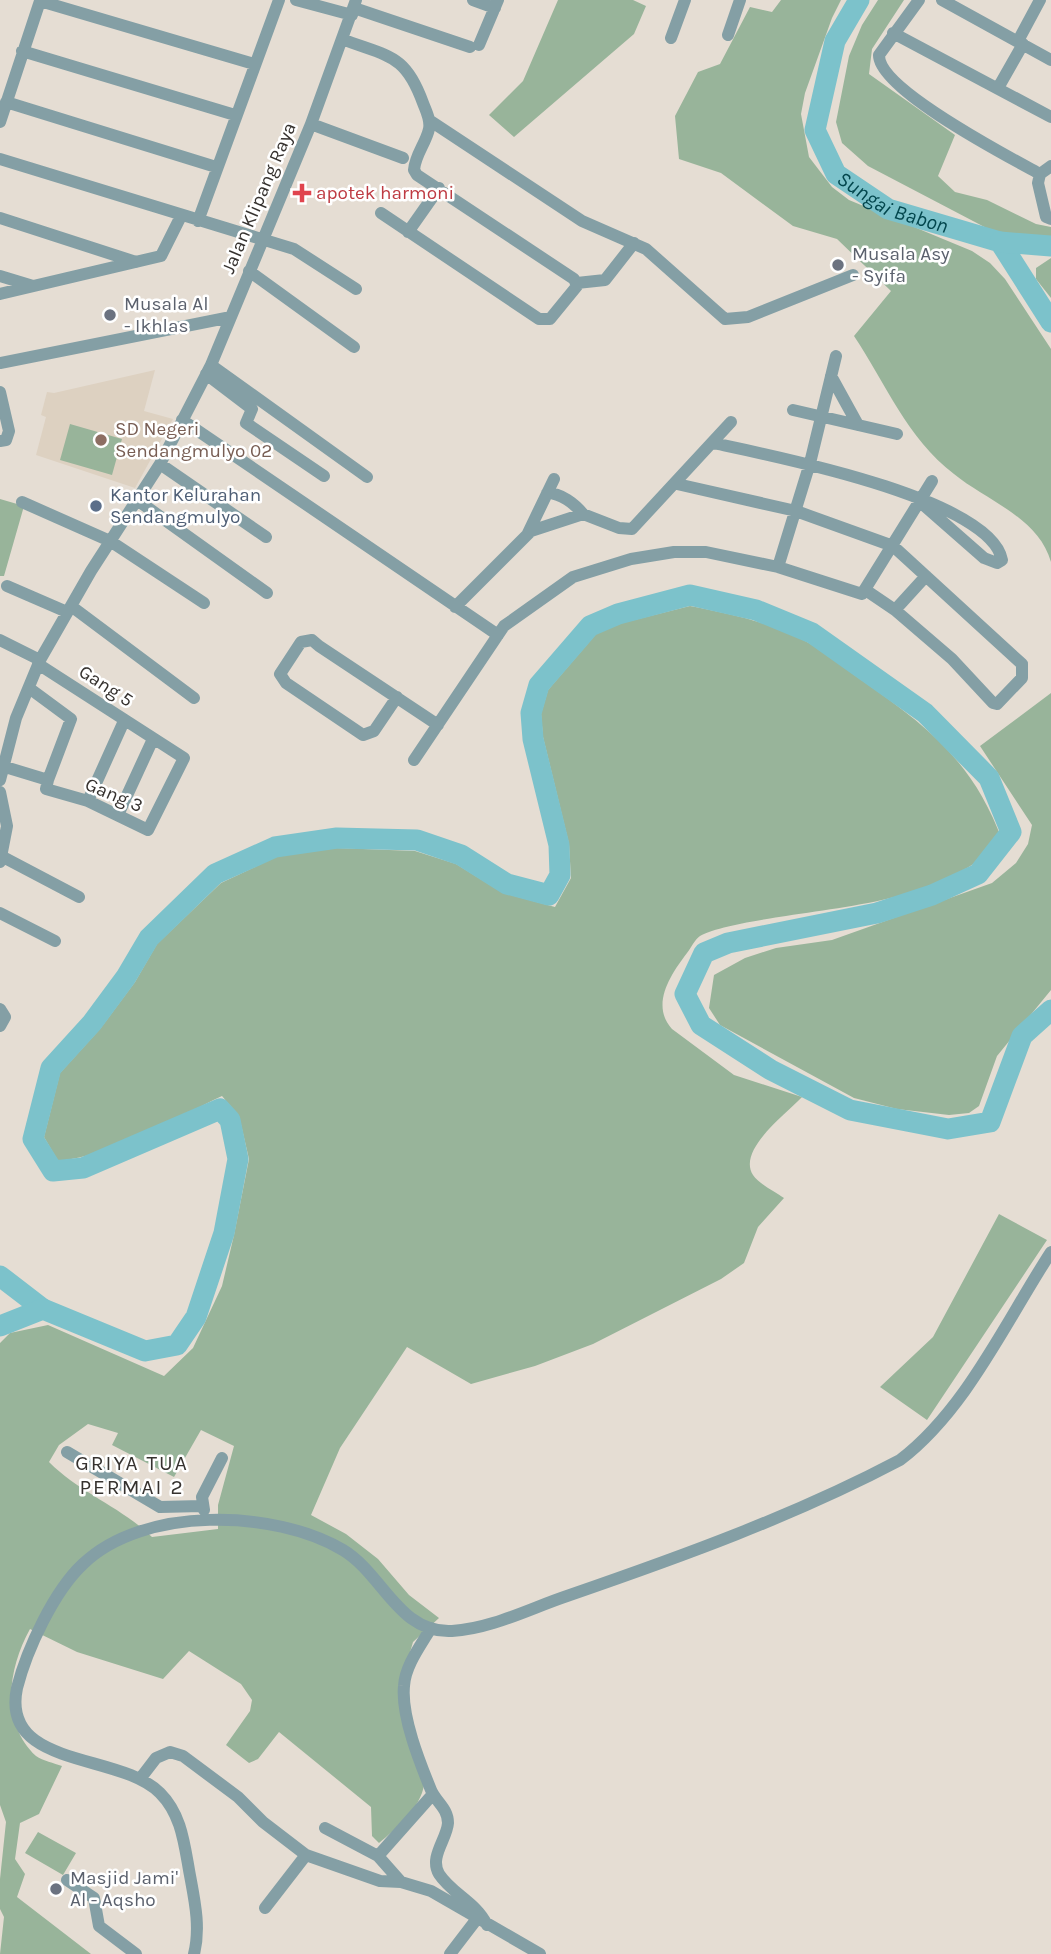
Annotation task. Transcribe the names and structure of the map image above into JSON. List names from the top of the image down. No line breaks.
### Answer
{"streets":{"street":["Jalan Klipang Raya","Gang 5","Gang 3"]},"crossings":[["Jalan Klipang Raya","Gang 5"],["Jalan Klipang Raya","Gang 3"],["Gang 5","Gang 3"]],"districts":["GRIYA TUA PERMAI 2"],"water":["Sungai Babon"],"places":{"health":["apotek harmoni"],"other":["Musala Asy - Syifa","Musala Al - Ikhlas","SD Negeri Sendangmulyo 02","Kantor Kelurahan Sendangmulyo","Masjid Jami' Al - Aqsho"]}}
